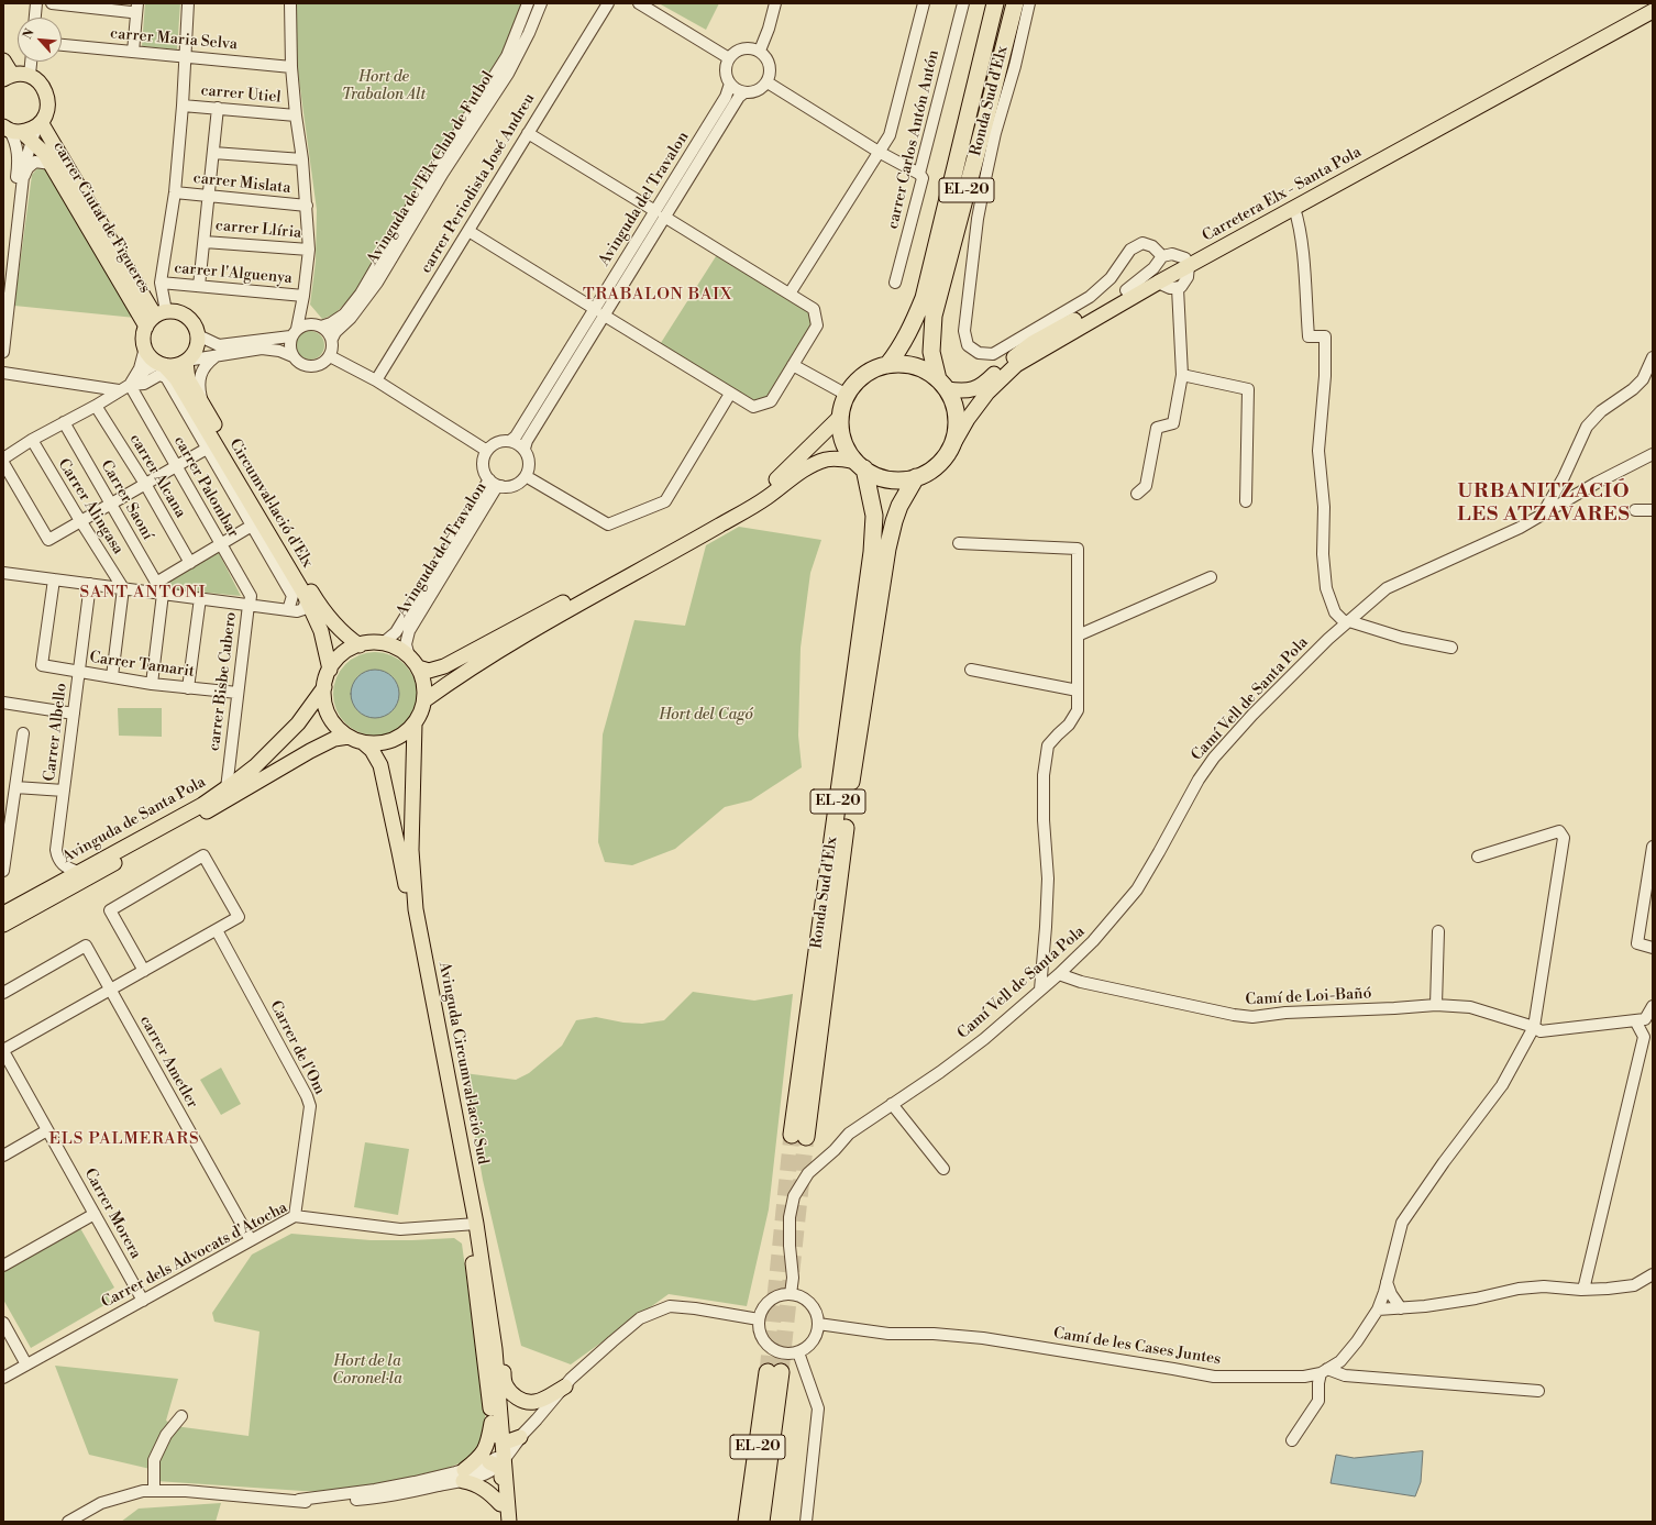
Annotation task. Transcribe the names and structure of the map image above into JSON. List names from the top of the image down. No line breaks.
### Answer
{"streets":{"highway":["Ronda Sud d'Elx","EL-20"],"main road":["Carretera Elx - Santa Pola","carrer Ciutat de Figueres","Circumval·lació d'Elx","Avinguda de Santa Pola","Avinguda Circumval·lació Sud"],"street":["carrer Maria Selva","carrer Utiel","carrer Carlos Antón Antón","Avinguda de l'Elx Club de Futbol","carrer Mislata","carrer Periodista José Andreu","Avinguda del Travalon","carrer Llíria","carrer l'Alguenya","carrer Alcana","carrer Palombar","Carrer Saoní","Carrer Alingasa","Carrer Tamarit","carrer Bisbe Cubero","Camí Vell de Santa Pola","Carrer Albello","Camí de Loi-Bañó","Carrer de l'Om","carrer Ametler","Carrer Morera","Carrer dels Advocats d'Atocha","Camí de les Cases Juntes"]},"crossings":[["Ronda Sud d'Elx","EL-20"],["Ronda Sud d'Elx","Carretera Elx - Santa Pola"],["EL-20","Carretera Elx - Santa Pola"],["Avinguda del Travalon","Circumval·lació d'Elx"],["Avinguda del Travalon","Avinguda de Santa Pola"],["carrer Ciutat de Figueres","Circumval·lació d'Elx"],["carrer Palombar","carrer Bisbe Cubero"],["Circumval·lació d'Elx","Avinguda de Santa Pola"],["Carrer Tamarit","carrer Bisbe Cubero"],["Carrer Tamarit","Carrer Albello"],["carrer Bisbe Cubero","Avinguda de Santa Pola"],["Camí Vell de Santa Pola","Camí de Loi-Bañó"],["Camí Vell de Santa Pola","Camí de les Cases Juntes"],["Carrer Albello","Avinguda de Santa Pola"],["Camí de Loi-Bañó","Camí de les Cases Juntes"],["Carrer de l'Om","Carrer dels Advocats d'Atocha"],["carrer Ametler","Carrer dels Advocats d'Atocha"],["Avinguda Circumval·lació Sud","Carrer dels Advocats d'Atocha"],["Carrer Morera","Carrer dels Advocats d'Atocha"]],"districts":["TRABALON BAIX","URBANITZACIÓ LES ATZAVARES","SANT ANTONI","ELS PALMERARS"],"parks":["Hort de Trabalon Alt","Hort del Cagó","Hort de la Coronel·la"],"north":"top left"}
